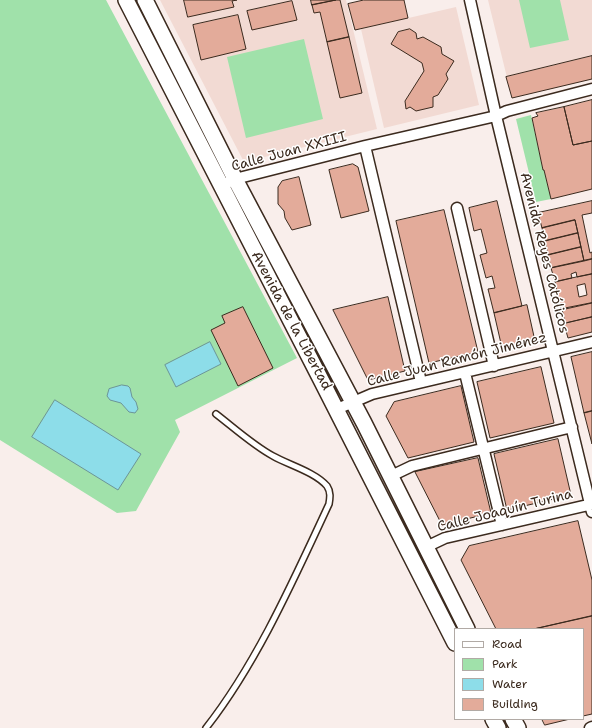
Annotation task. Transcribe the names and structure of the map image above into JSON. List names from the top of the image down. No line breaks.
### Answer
{"streets":{"main road":["Avenida de la Libertad"],"street":["Calle Juan XXIII","Avenida Reyes Católicos","Calle Juan Ramón Jiménez","Calle Joaquín Turina"]},"crossings":[["Calle Juan XXIII","Avenida Reyes Católicos"],["Calle Juan XXIII","Avenida de la Libertad"],["Avenida Reyes Católicos","Calle Juan Ramón Jiménez"],["Avenida Reyes Católicos","Calle Joaquín Turina"],["Avenida de la Libertad","Calle Juan Ramón Jiménez"]],"legend":["Road","Park","Water","Building"]}
